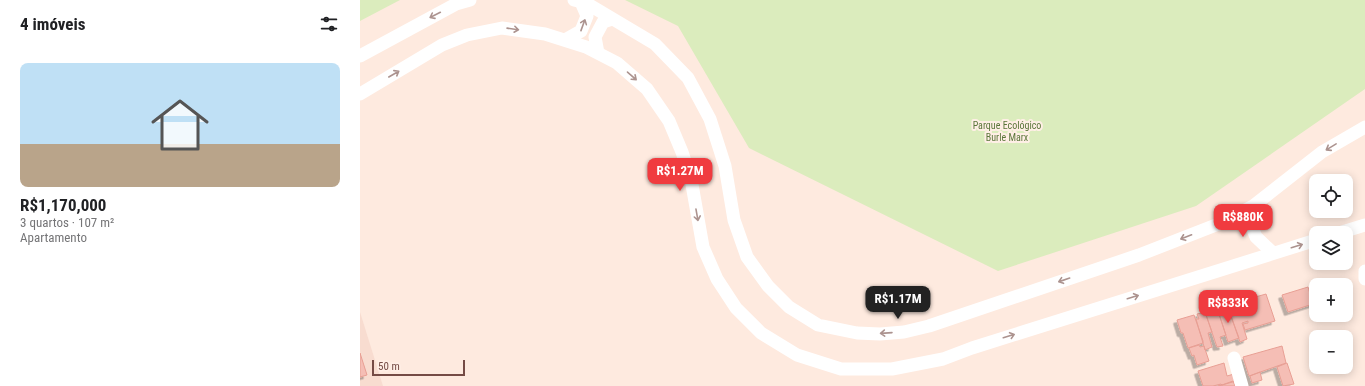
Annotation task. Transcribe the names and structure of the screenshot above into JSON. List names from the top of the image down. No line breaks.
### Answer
{"parks":["Parque Ecológico Burle Marx"],"scale_bar":"50 m","page":{"heading":"4 imóveis","list":[{"name":"R$1,170,000","note":"3 quartos · 107 m² · Apartamento"}],"price":["R$1.27M","R$880K","R$1.17M","R$833K"],"map_buttons":["+","−"],"scale":"50 m"}}
